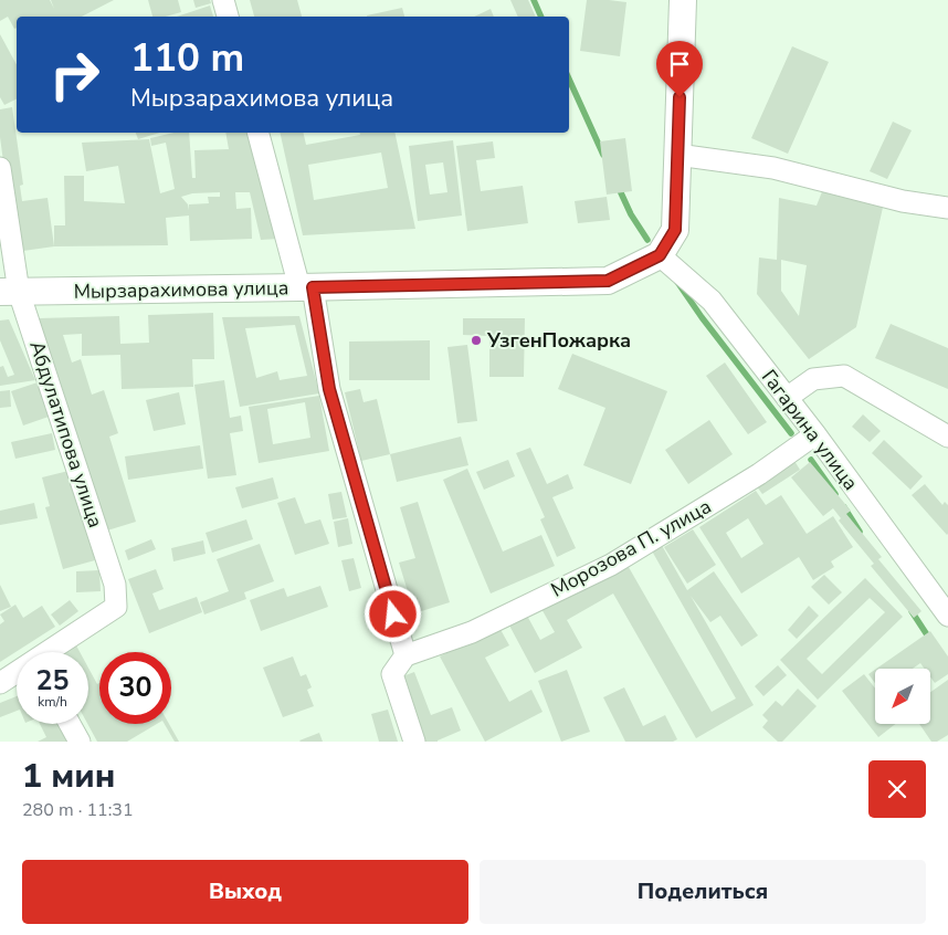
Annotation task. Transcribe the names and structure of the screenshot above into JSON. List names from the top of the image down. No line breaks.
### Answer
{"streets":{"main road":["Мырзарахимова улица"],"street":["Гагарина улица","Абдулатипова улица","Морозова П. улица"]},"crossings":[["Мырзарахимова улица","Гагарина улица"],["Мырзарахимова улица","Абдулатипова улица"],["Гагарина улица","Морозова П. улица"]],"places":["УзгенПожарка"],"north":"bottom left","page":{"turn":["110 m","Мырзарахимова улица"],"speed":"25 km/h","limit":"30","heading":["1 мин","280 m · 11:31"],"buttons":["Выход","Поделиться"]}}
